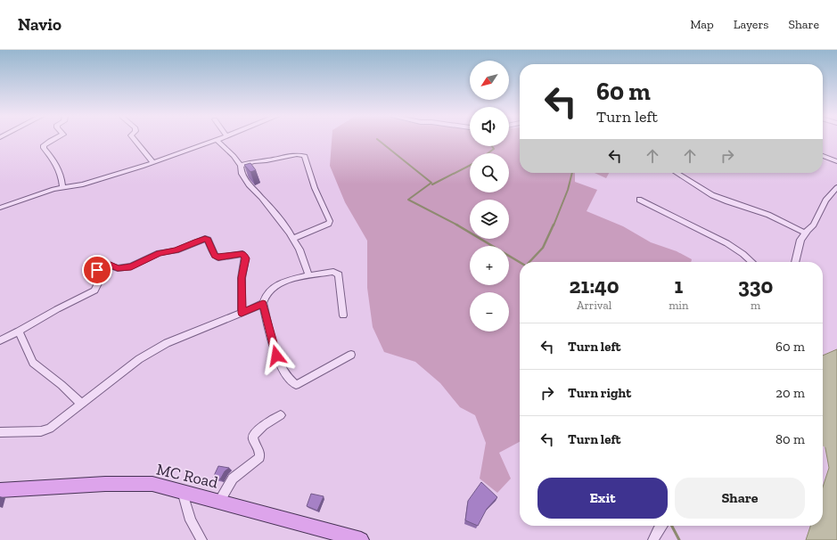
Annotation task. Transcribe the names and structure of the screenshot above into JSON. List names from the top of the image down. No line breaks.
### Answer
{"streets":{"main road":["MC Road"]},"north":"bottom left","page":{"header":"Navio","nav":["Map","Layers","Share"],"map_buttons":["+","−"],"turn":["60 m","Turn left"],"eta":["21:40","Arrival","1","min","330","m"],"list":[{"name":"Turn left","value":"60 m"},{"name":"Turn right","value":"20 m"},{"name":"Turn left","value":"80 m"}],"buttons":["Exit","Share"]}}
